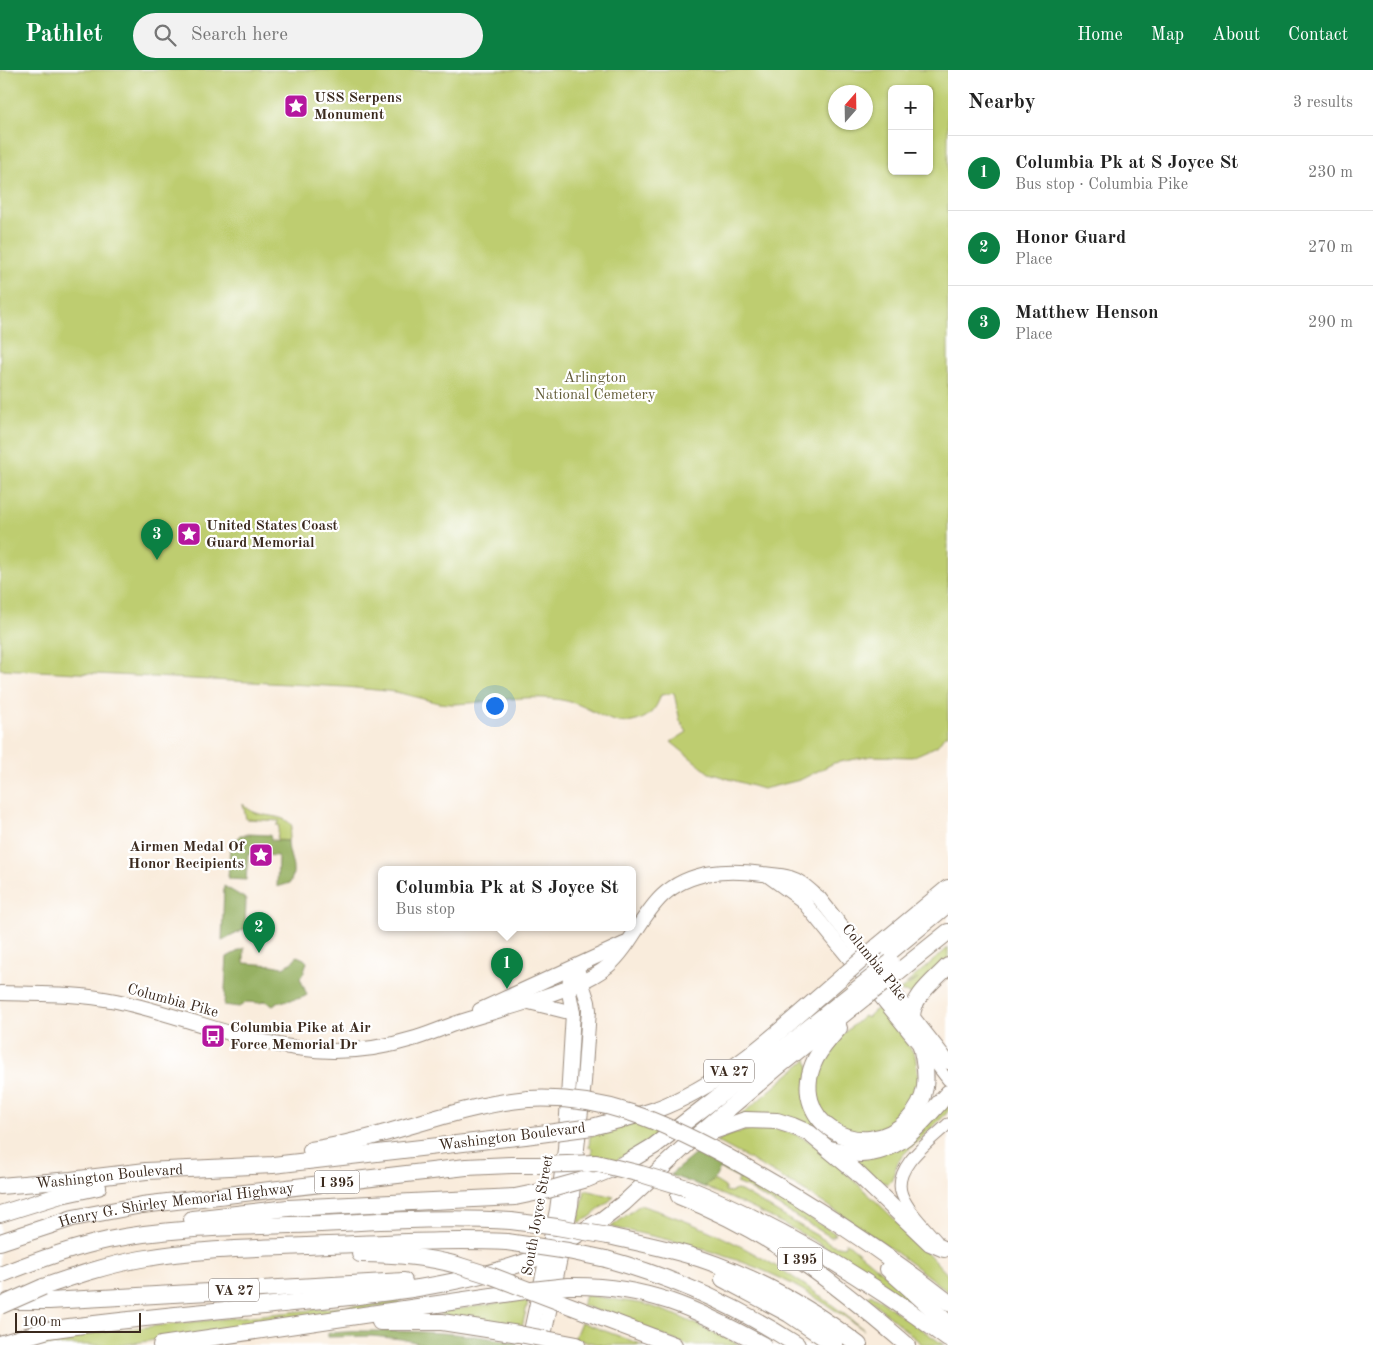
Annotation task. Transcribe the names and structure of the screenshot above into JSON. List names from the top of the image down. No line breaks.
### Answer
{"streets":{"highway":["VA 27","Washington Boulevard","I 395","Henry G. Shirley Memorial Highway"],"main road":["Columbia Pike","South Joyce Street"]},"crossings":[["Columbia Pike","South Joyce Street"],["VA 27","Washington Boulevard"]],"parks":["Arlington National Cemetery"],"places":{"place":["USS Serpens Monument","United States Coast Guard Memorial","Airmen Medal Of Honor Recipients"],"bus stop":["Columbia Pike at Air Force Memorial Dr"]},"scale_bar":"100 m","north":"top","page":{"header":"Pathlet","search":"Search here","nav":["Home","Map","About","Contact"],"heading":["Nearby","3 results"],"map_buttons":["+","−"],"list":[{"mark":"1","name":"Columbia Pk at S Joyce St","note":"Bus stop · Columbia Pike","value":"230 m"},{"mark":"2","name":"Honor Guard","note":"Place","value":"270 m"},{"mark":"3","name":"Matthew Henson","note":"Place","value":"290 m"}],"pins":["3","2","1"],"popup":["Columbia Pk at S Joyce St","Bus stop"],"scale":"100 m"}}
